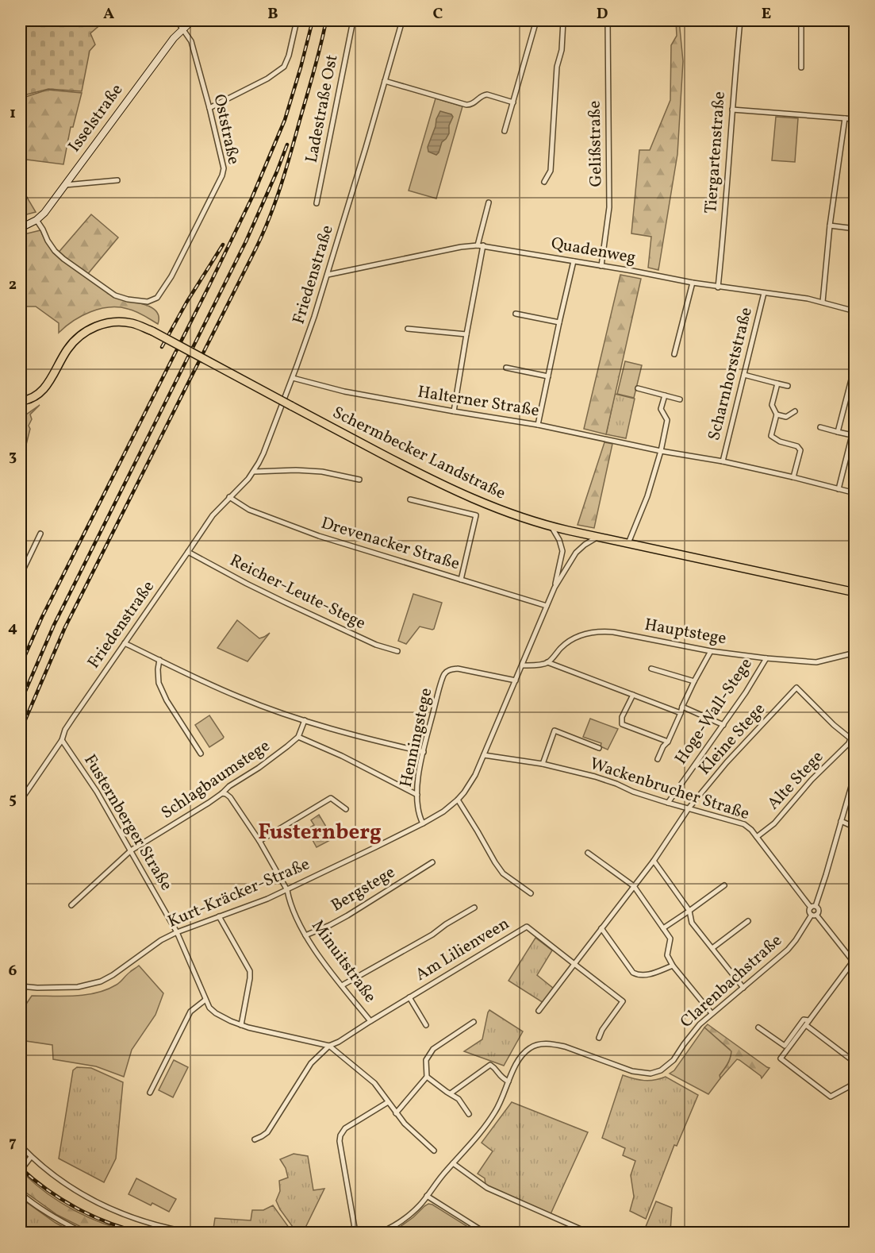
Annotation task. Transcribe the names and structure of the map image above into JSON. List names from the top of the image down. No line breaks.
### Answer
{"streets":{"main road":["Isselstraße","Schermbecker Landstraße"],"street":["Ladestraße Ost","Oststraße","Gelißstraße","Tiergartenstraße","Quadenweg","Friedenstraße","Scharnhorststraße","Halterner Straße","Drevenacker Straße","Reicher-Leute-Stege","Hauptstege","Hoge-Wall-Stege","Henningstege","Kleine Stege","Schlagbaumstege","Alte Stege","Wackenbrucher Straße","Fusternberger Straße","Bergstege","Kurt-Kräcker-Straße","Am Lilienveen","Minuitstraße","Clarenbachstraße"]},"crossings":[["Isselstraße","Oststraße"],["Gelißstraße","Quadenweg"],["Tiergartenstraße","Quadenweg"],["Quadenweg","Friedenstraße"],["Quadenweg","Scharnhorststraße"],["Friedenstraße","Halterner Straße"],["Friedenstraße","Drevenacker Straße"],["Friedenstraße","Reicher-Leute-Stege"],["Friedenstraße","Fusternberger Straße"],["Scharnhorststraße","Halterner Straße"],["Schermbecker Landstraße","Kurt-Kräcker-Straße"],["Drevenacker Straße","Kurt-Kräcker-Straße"],["Hauptstege","Hoge-Wall-Stege"],["Hoge-Wall-Stege","Wackenbrucher Straße"],["Henningstege","Kurt-Kräcker-Straße"],["Kleine Stege","Alte Stege"],["Kleine Stege","Wackenbrucher Straße"],["Schlagbaumstege","Fusternberger Straße"],["Schlagbaumstege","Minuitstraße"],["Alte Stege","Wackenbrucher Straße"],["Wackenbrucher Straße","Kurt-Kräcker-Straße"],["Fusternberger Straße","Kurt-Kräcker-Straße"],["Fusternberger Straße","Am Lilienveen"],["Bergstege","Minuitstraße"],["Kurt-Kräcker-Straße","Minuitstraße"],["Am Lilienveen","Minuitstraße"]],"districts":["Fusternberg"],"grid":{"columns":["A","B","C","D","E"],"rows":["1","2","3","4","5","6","7"]}}
